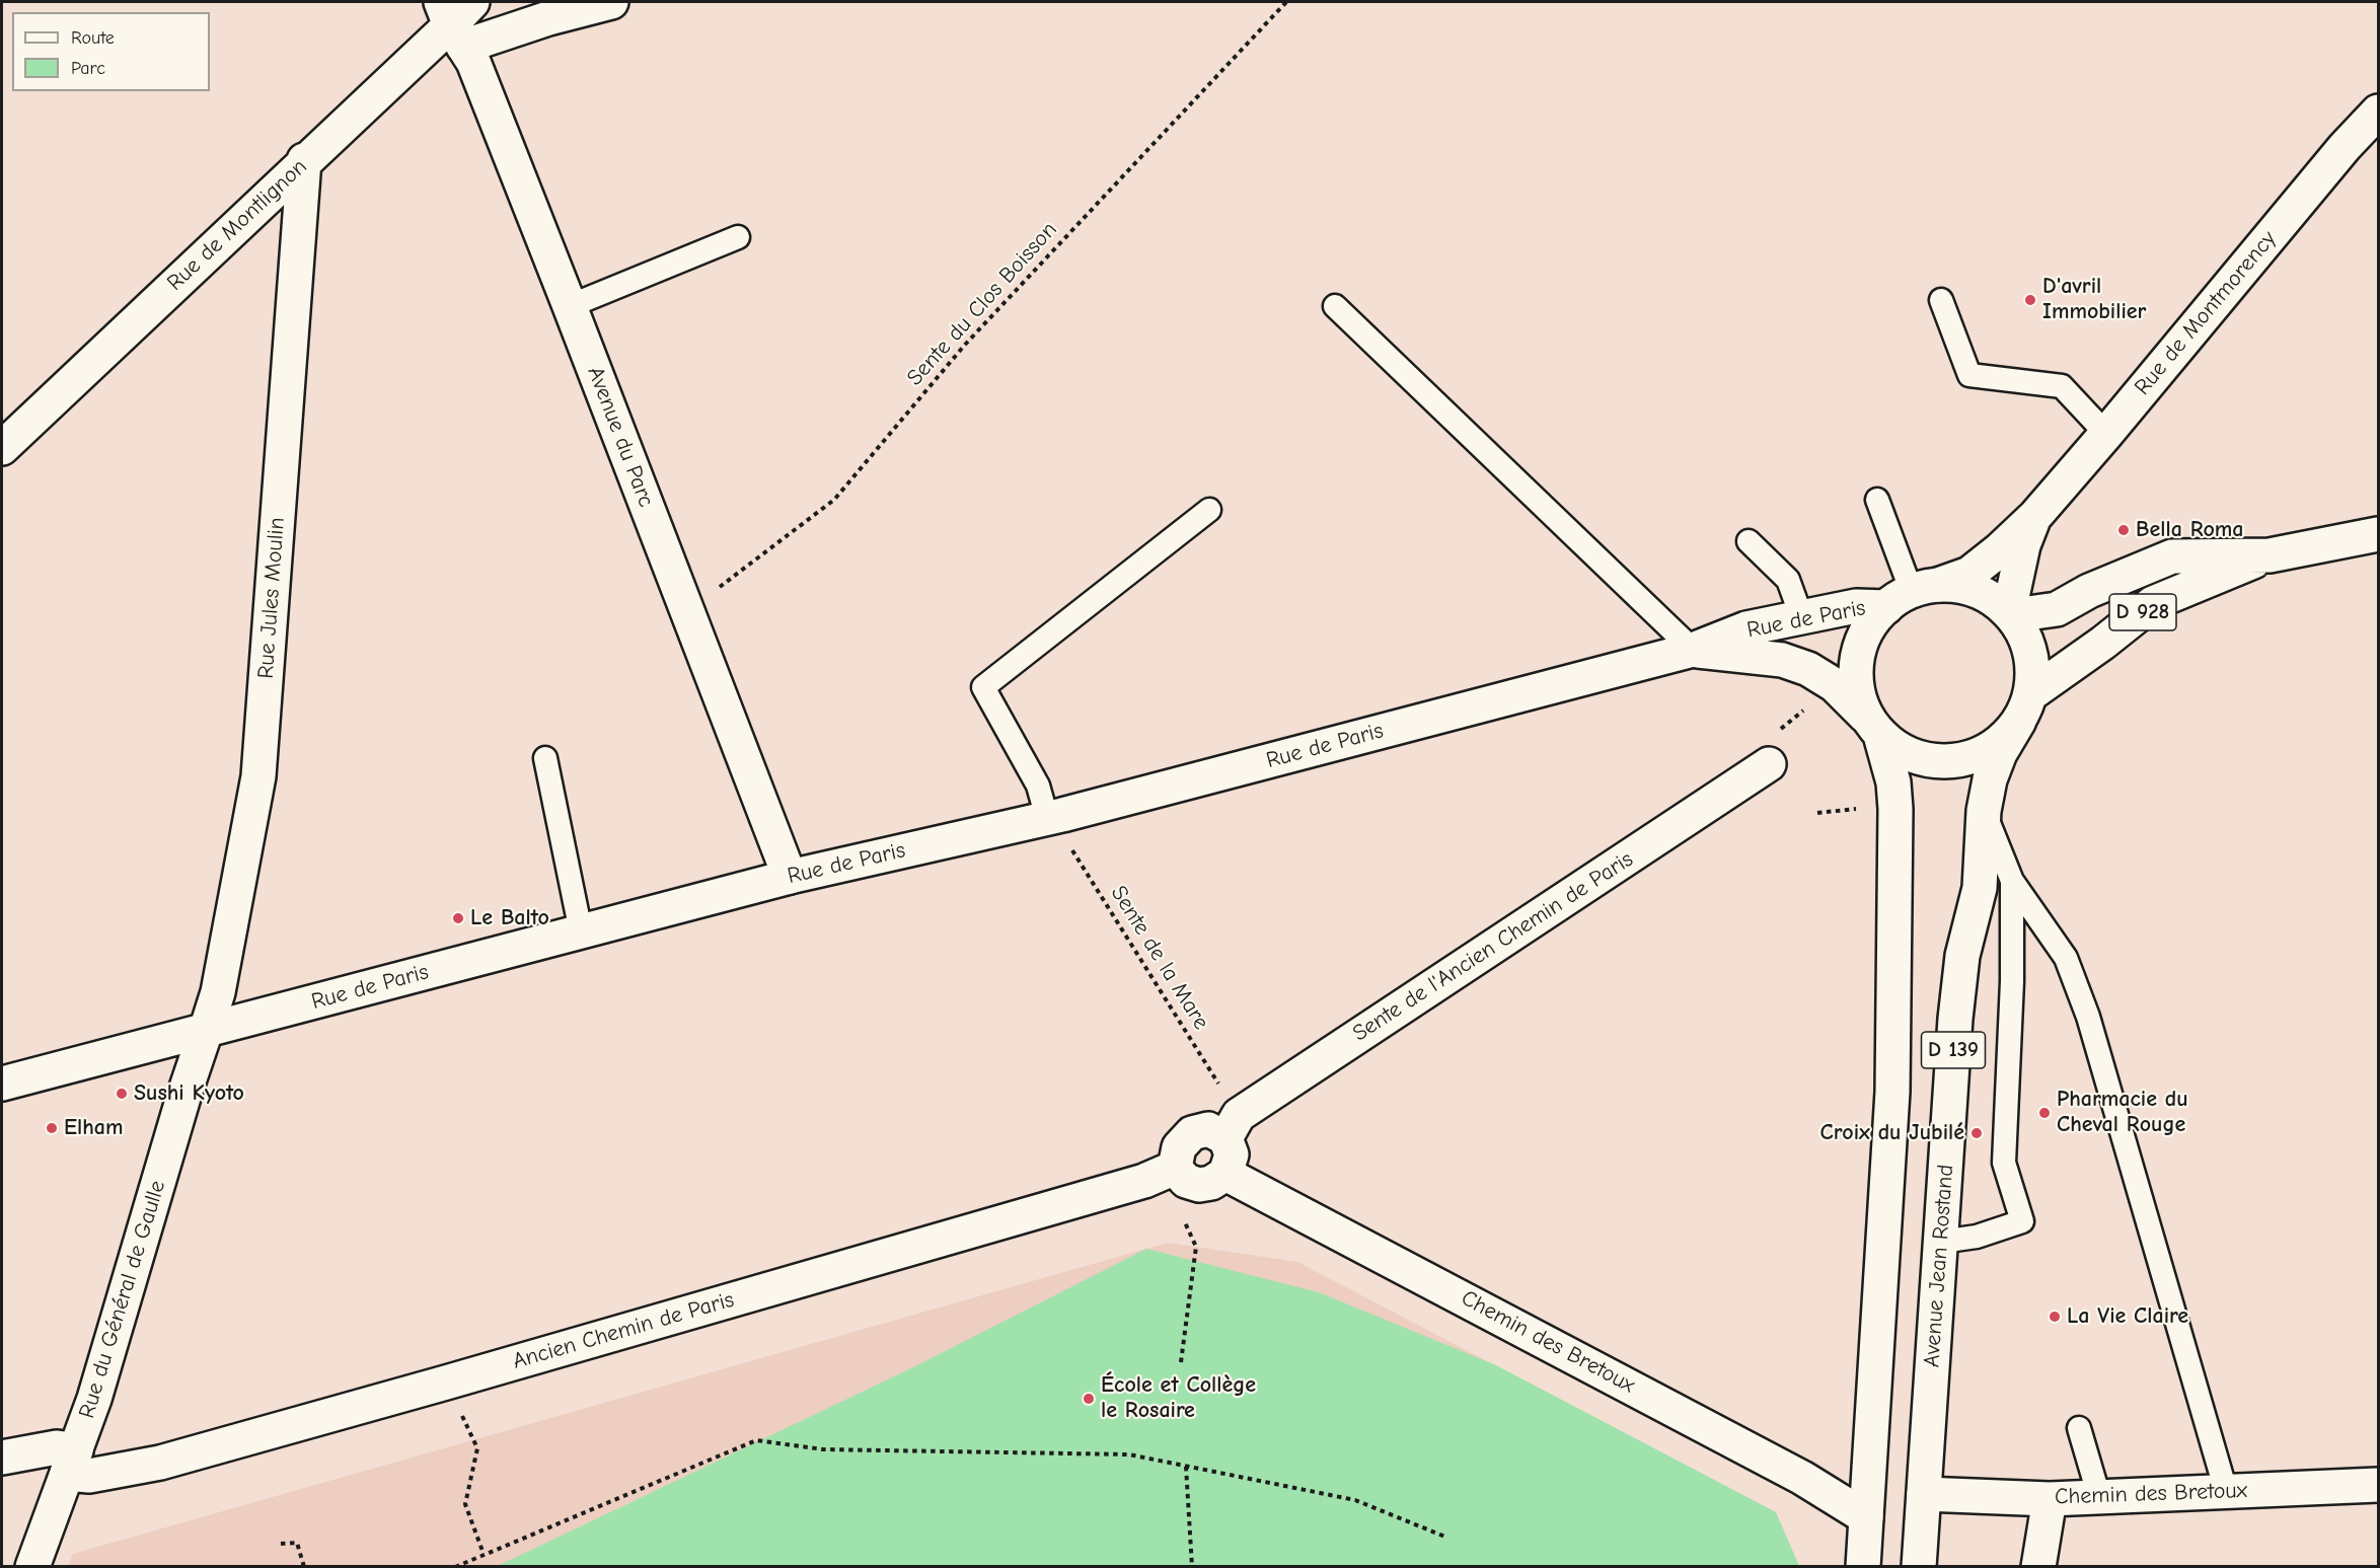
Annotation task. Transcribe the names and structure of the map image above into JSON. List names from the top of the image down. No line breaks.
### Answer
{"streets":{"street":["Rue de Montlignon","Rue de Montmorency","Avenue du Parc","Rue Jules Moulin","D 928","Rue de Paris","Sente de l'Ancien Chemin de Paris","D 139","Avenue Jean Rostand","Rue du Général de Gaulle","Ancien Chemin de Paris","Chemin des Bretoux"],"path":["Sente du Clos Boisson","Sente de la Mare"]},"crossings":[["Rue de Montlignon","Avenue du Parc"],["Rue de Montlignon","Rue Jules Moulin"],["Sente du Clos Boisson","Avenue du Parc"],["Rue de Montmorency","D 928"],["Rue de Montmorency","Rue de Paris"],["Rue de Montmorency","D 139"],["Rue de Montmorency","Avenue Jean Rostand"],["Avenue du Parc","Rue de Paris"],["Rue Jules Moulin","Rue de Paris"],["Rue Jules Moulin","Rue du Général de Gaulle"],["D 928","Rue de Paris"],["D 928","D 139"],["D 928","Avenue Jean Rostand"],["Rue de Paris","Sente de la Mare"],["Rue de Paris","D 139"],["Rue de Paris","Avenue Jean Rostand"],["Rue de Paris","Rue du Général de Gaulle"],["Sente de l'Ancien Chemin de Paris","Sente de la Mare"],["Sente de l'Ancien Chemin de Paris","Ancien Chemin de Paris"],["Sente de l'Ancien Chemin de Paris","Chemin des Bretoux"],["Sente de la Mare","Ancien Chemin de Paris"],["Sente de la Mare","Chemin des Bretoux"],["D 139","Avenue Jean Rostand"],["D 139","Chemin des Bretoux"],["Avenue Jean Rostand","Chemin des Bretoux"],["Rue du Général de Gaulle","Ancien Chemin de Paris"],["Ancien Chemin de Paris","Chemin des Bretoux"]],"places":["D'avril Immobilier","Bella Roma","Le Balto","Sushi Kyoto","Pharmacie du Cheval Rouge","Elham","Croix du Jubilé","La Vie Claire","École et Collège le Rosaire"],"legend":["Route","Parc"]}
